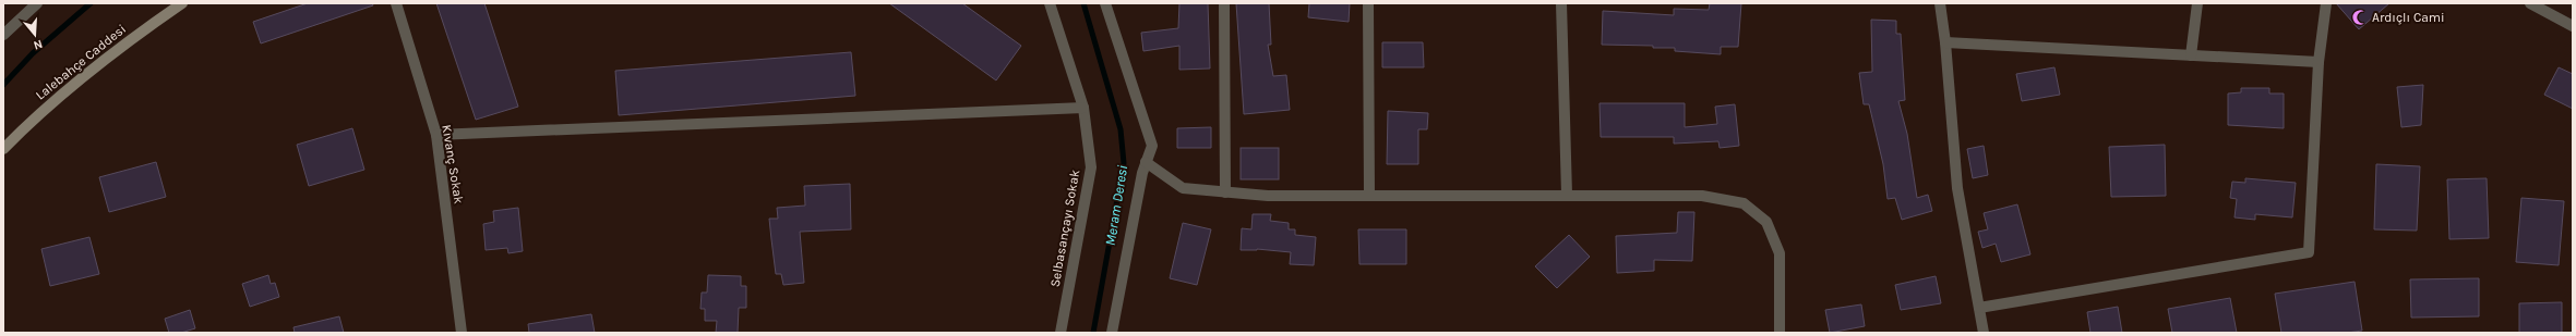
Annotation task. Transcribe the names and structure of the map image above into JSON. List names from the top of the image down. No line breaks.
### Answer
{"streets":{"street":["Lalebahçe Caddesi","Kıvanç Sokak","Selbasançayı Sokak"]},"water":["Meram Deresi"],"places":{"mosque":["Ardıçlı Cami"]},"north":"bottom"}
